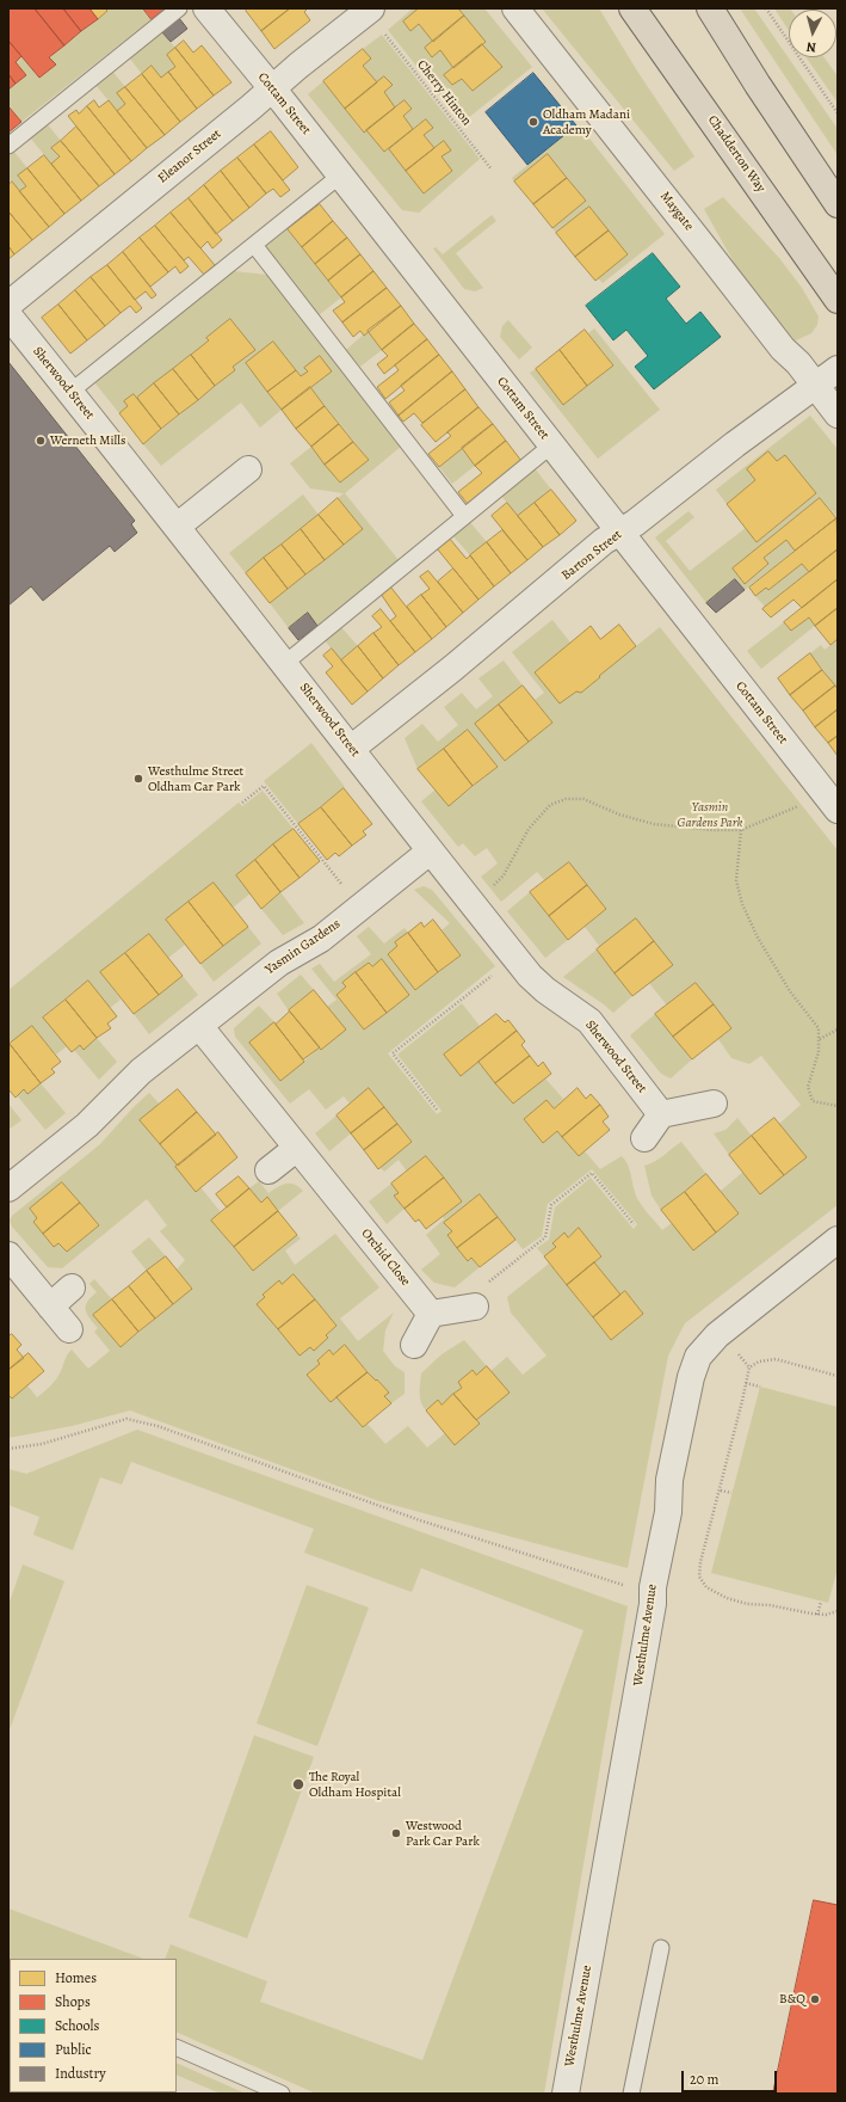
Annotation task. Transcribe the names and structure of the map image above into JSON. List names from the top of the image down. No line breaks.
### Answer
{"streets":{"highway":["Chadderton Way"],"street":["Cottam Street","Eleanor Street","Maygate","Sherwood Street","Barton Street","Yasmin Gardens","Orchid Close","Westhulme Avenue"],"path":["Cherry Hinton"]},"crossings":[["Cherry Hinton","Eleanor Street"],["Cottam Street","Eleanor Street"],["Cottam Street","Barton Street"],["Maygate","Barton Street"],["Sherwood Street","Barton Street"],["Sherwood Street","Yasmin Gardens"]],"parks":["Yasmin Gardens Park"],"places":["Oldham Madani Academy","Werneth Mills","Westhulme Street Oldham Car Park","The Royal Oldham Hospital","Westwood Park Car Park","B&Q"],"legend":["Homes","Shops","Schools","Public","Industry"],"scale_bar":"20 m","north":"bottom"}
